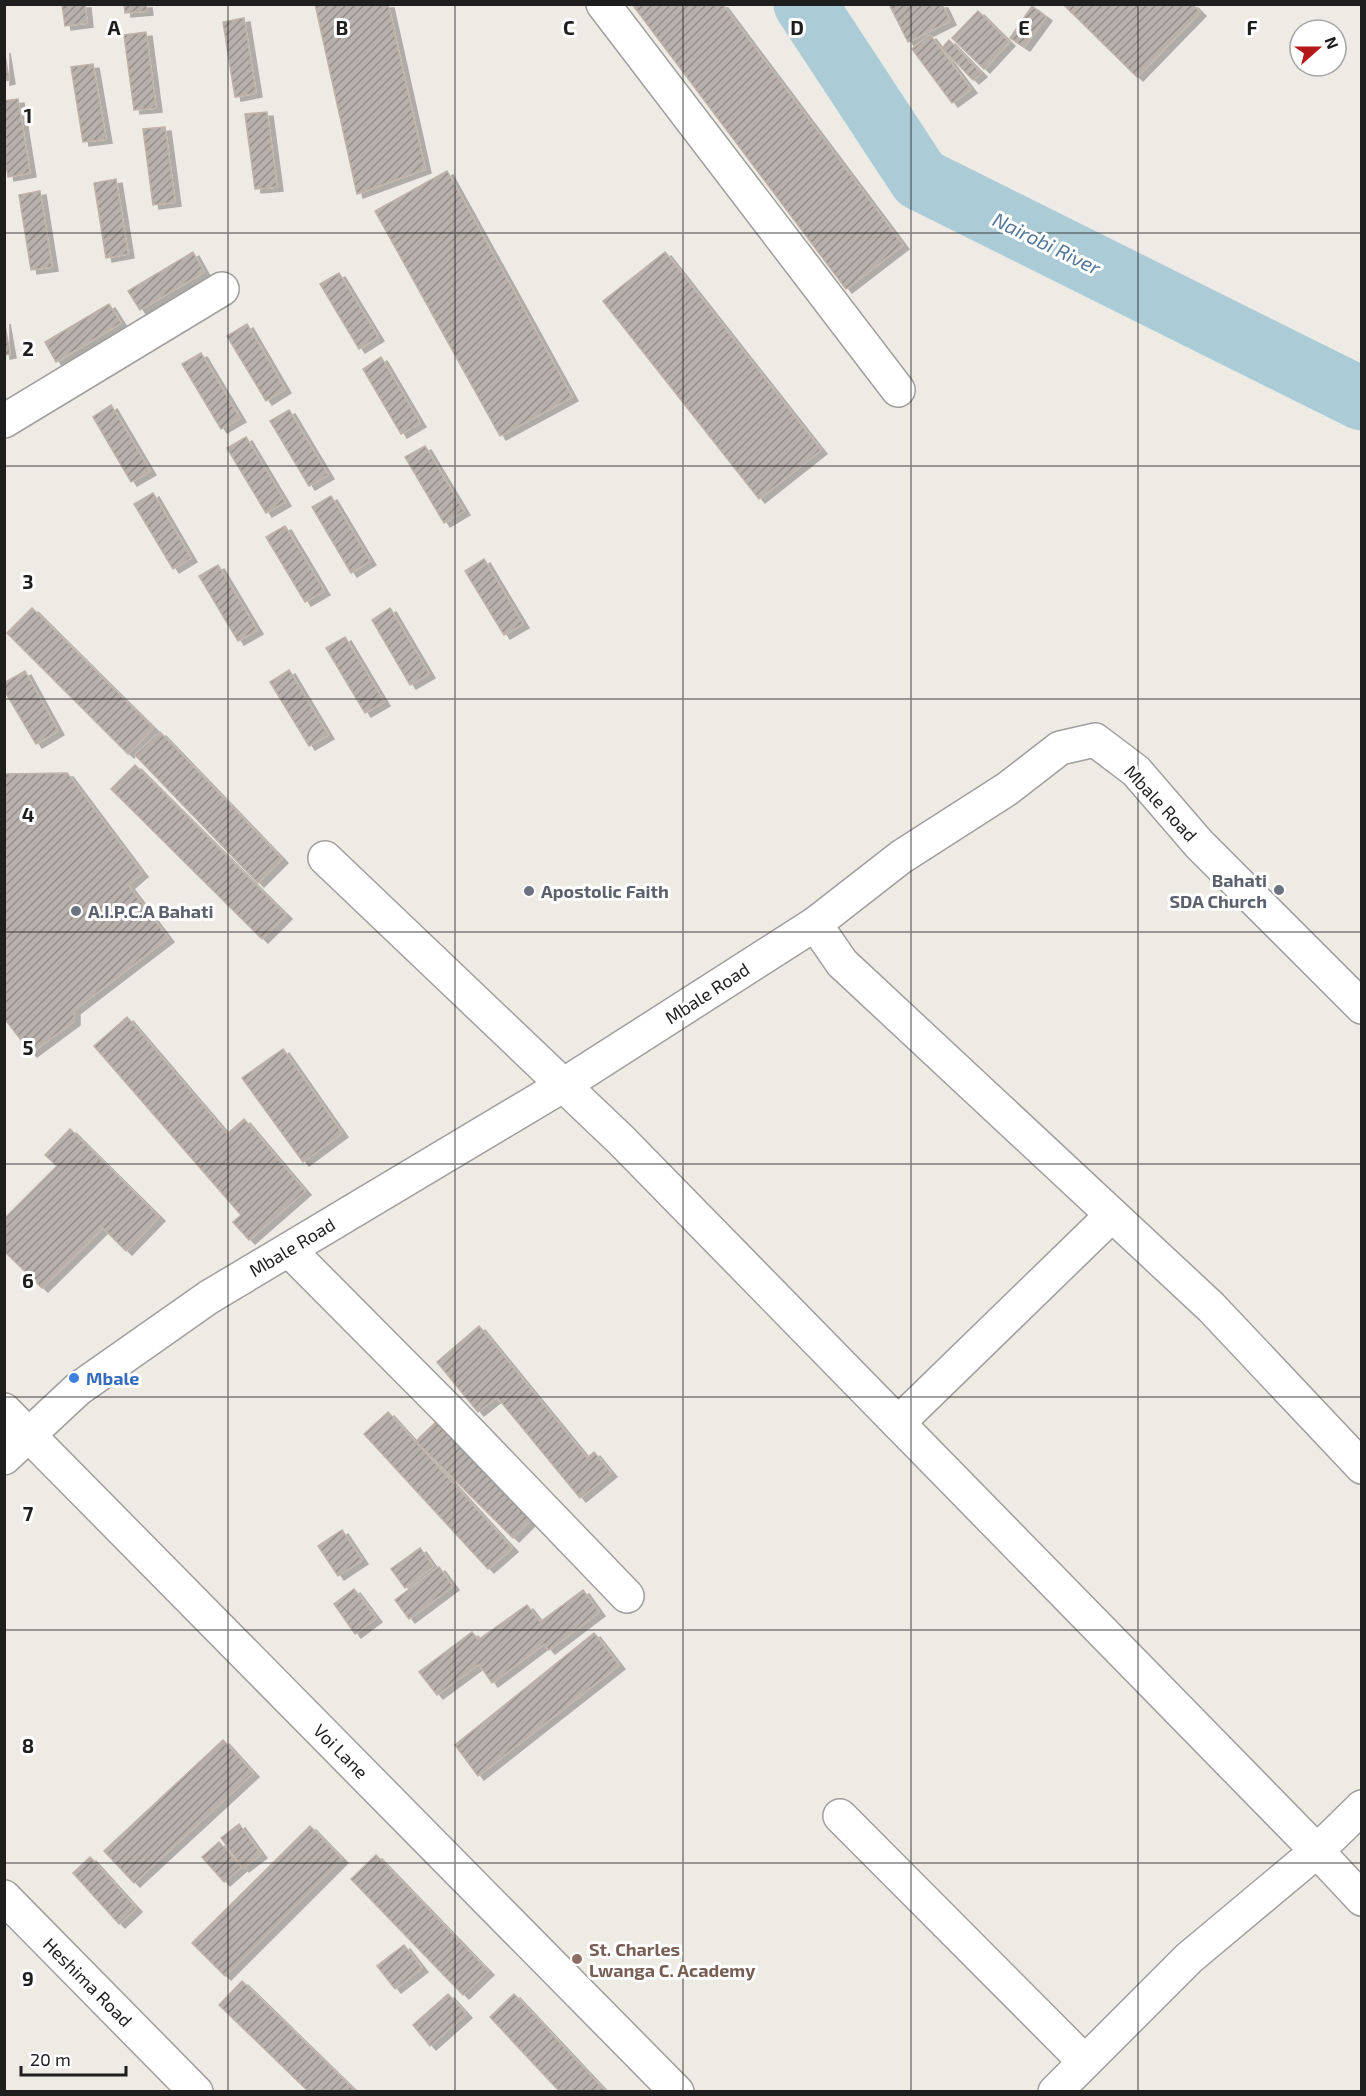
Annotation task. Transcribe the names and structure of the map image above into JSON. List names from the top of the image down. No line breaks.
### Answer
{"streets":{"street":["Mbale Road","Voi Lane","Heshima Road"]},"crossings":[["Mbale Road","Voi Lane"]],"water":["Nairobi River"],"places":["Bahati SDA Church","Apostolic Faith","A.I.P.C.A Bahati","Mbale","St. Charles Lwanga C. Academy"],"scale_bar":"20 m","north":"right","grid":{"columns":["A","B","C","D","E","F"],"rows":["1","2","3","4","5","6","7","8","9"]}}
